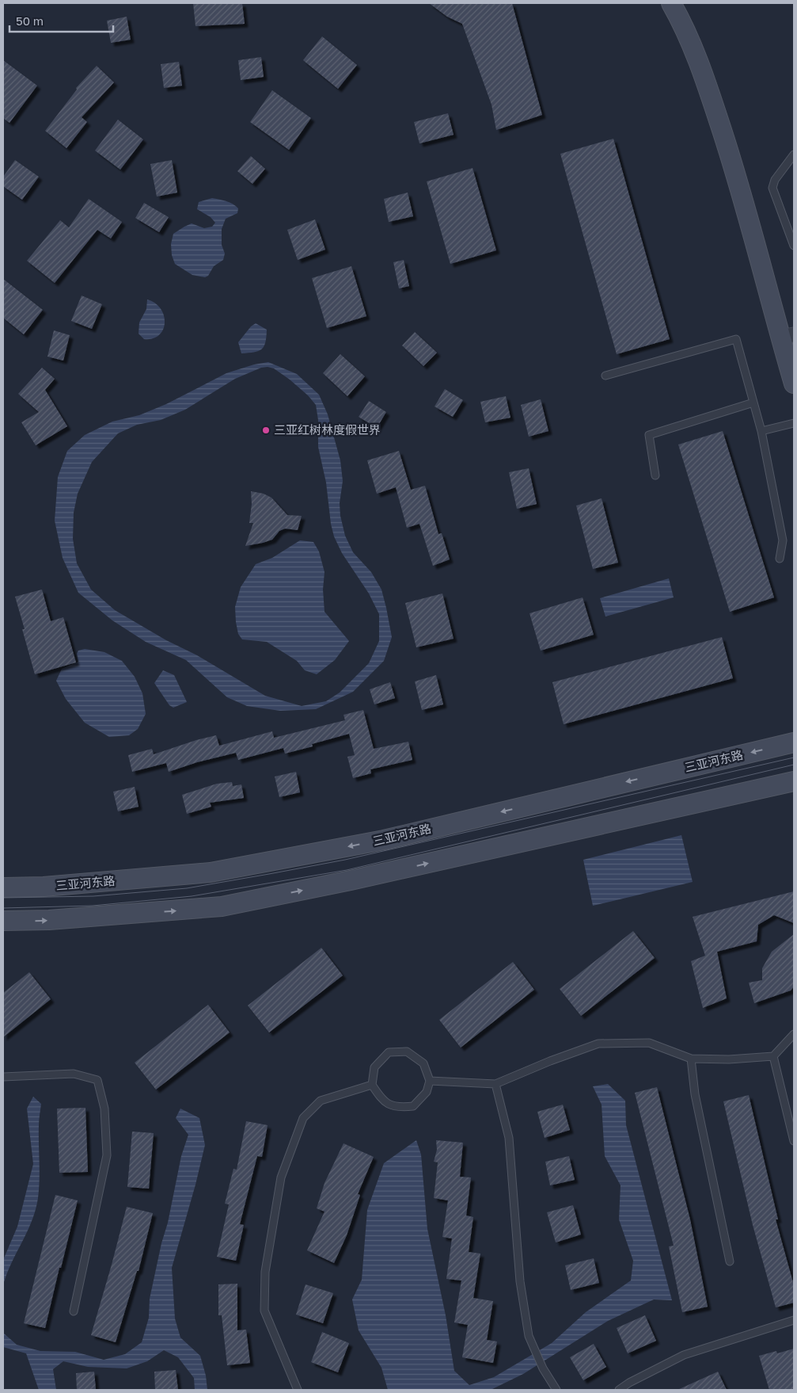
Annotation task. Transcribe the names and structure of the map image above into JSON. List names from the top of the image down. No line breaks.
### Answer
{"streets":{"main road":["三亚河东路"]},"places":["三亚红树林度假世界"],"scale_bar":"50 m"}
